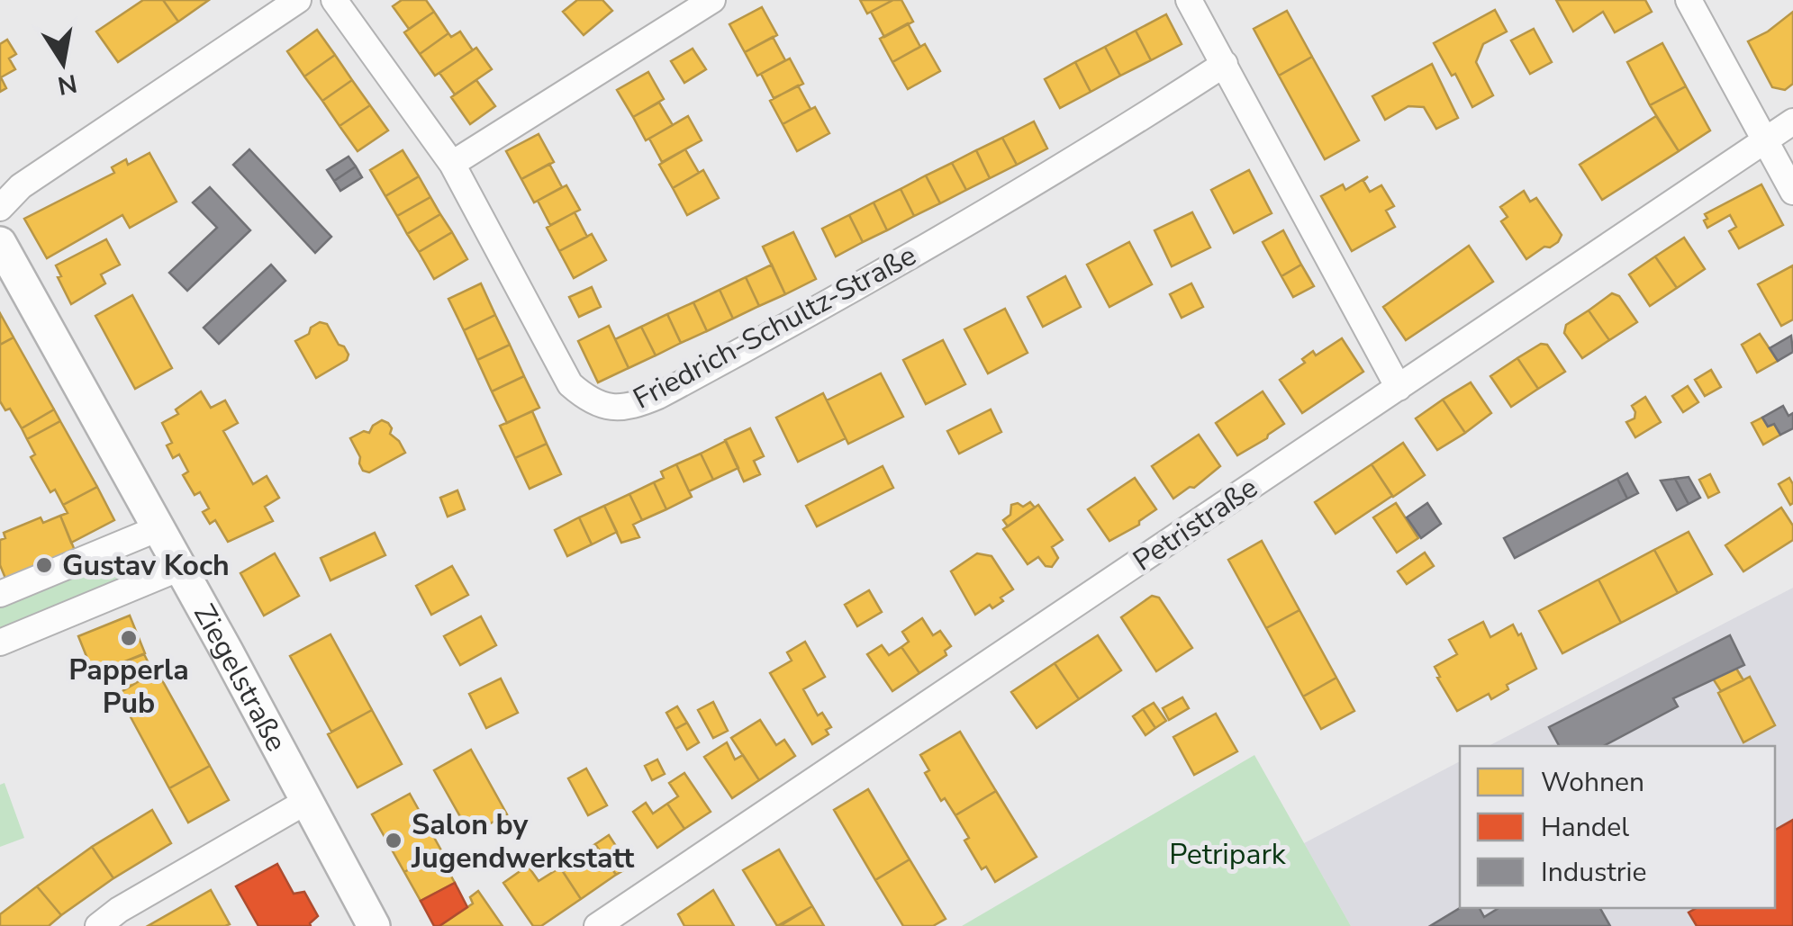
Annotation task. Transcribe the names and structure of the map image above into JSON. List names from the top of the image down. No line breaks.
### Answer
{"streets":{"street":["Friedrich-Schultz-Straße","Petristraße","Ziegelstraße"]},"parks":["Petripark"],"places":["Gustav Koch","Papperla Pub","Salon by Jugendwerkstatt"],"legend":["Wohnen","Handel","Industrie"],"north":"bottom"}
